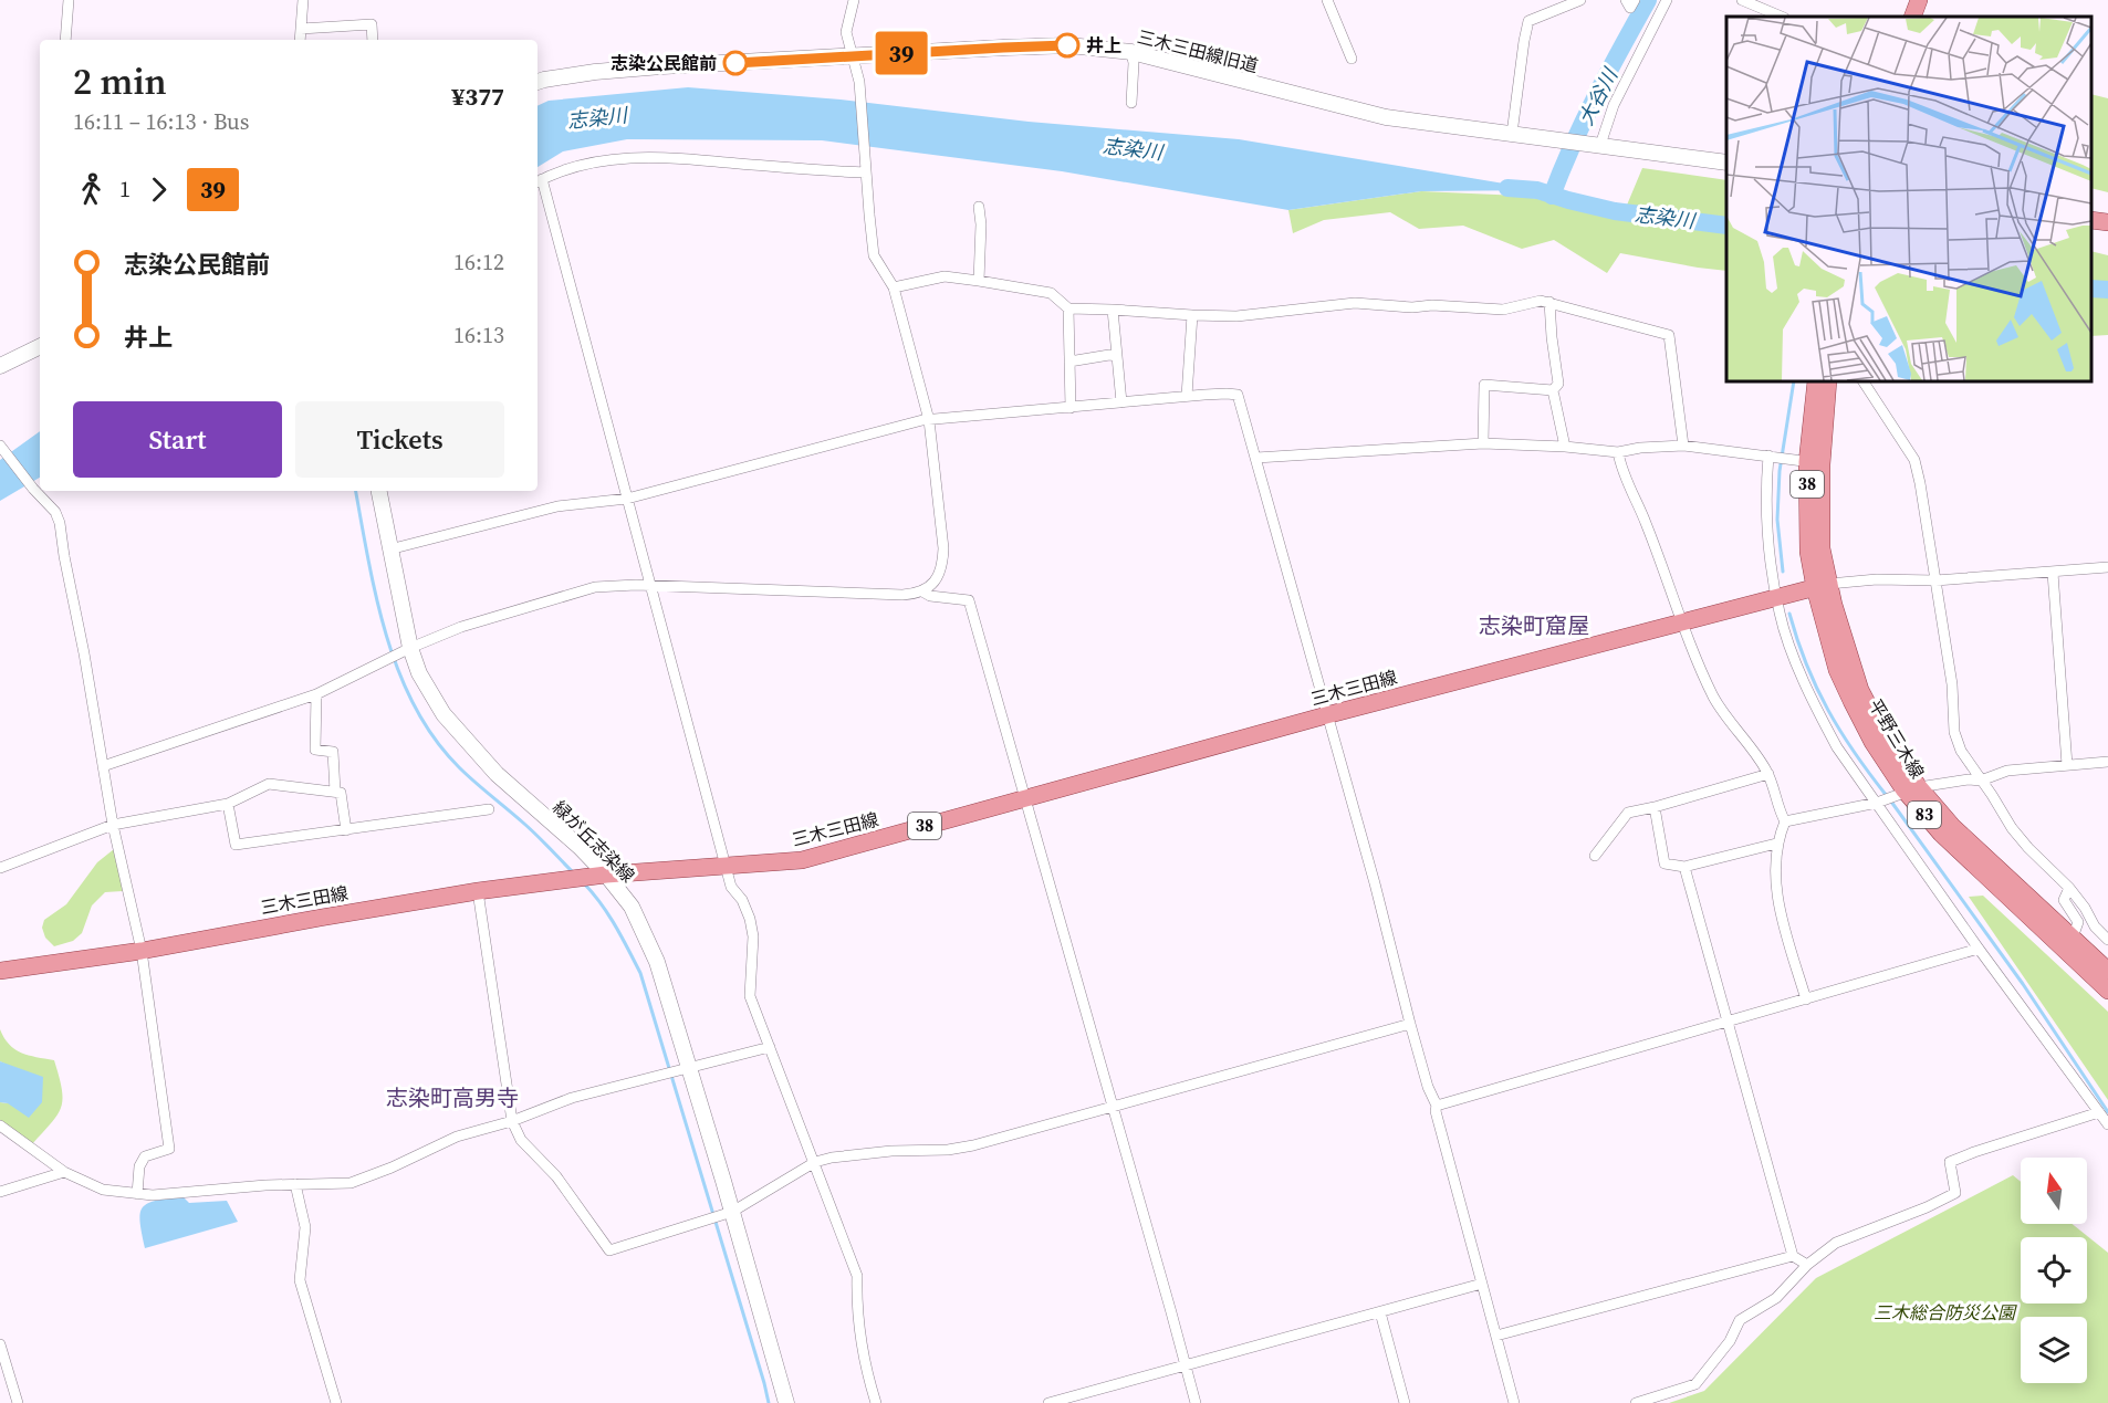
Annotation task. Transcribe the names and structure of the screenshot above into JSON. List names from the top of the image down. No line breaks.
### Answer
{"streets":{"main road":["38","三木三田線","平野三木線","83"],"street":["三木三田線旧道","緑が丘志染線"]},"crossings":[["38","三木三田線"],["38","平野三木線"],["三木三田線","平野三木線"],["三木三田線","緑が丘志染線"]],"districts":["志染町窟屋","志染町高男寺"],"water":["大谷川","志染川"],"parks":["三木総合防災公園"],"places":["井上","志染公民館前"],"lines":["bus line 39"],"north":"top","page":{"on_map":"39","heading":["2 min","16:11 – 16:13 · Bus","¥377"],"legs":["1","39"],"list":[{"name":"志染公民館前","value":"16:12"},{"name":"井上","value":"16:13"}],"buttons":["Start","Tickets"]}}
